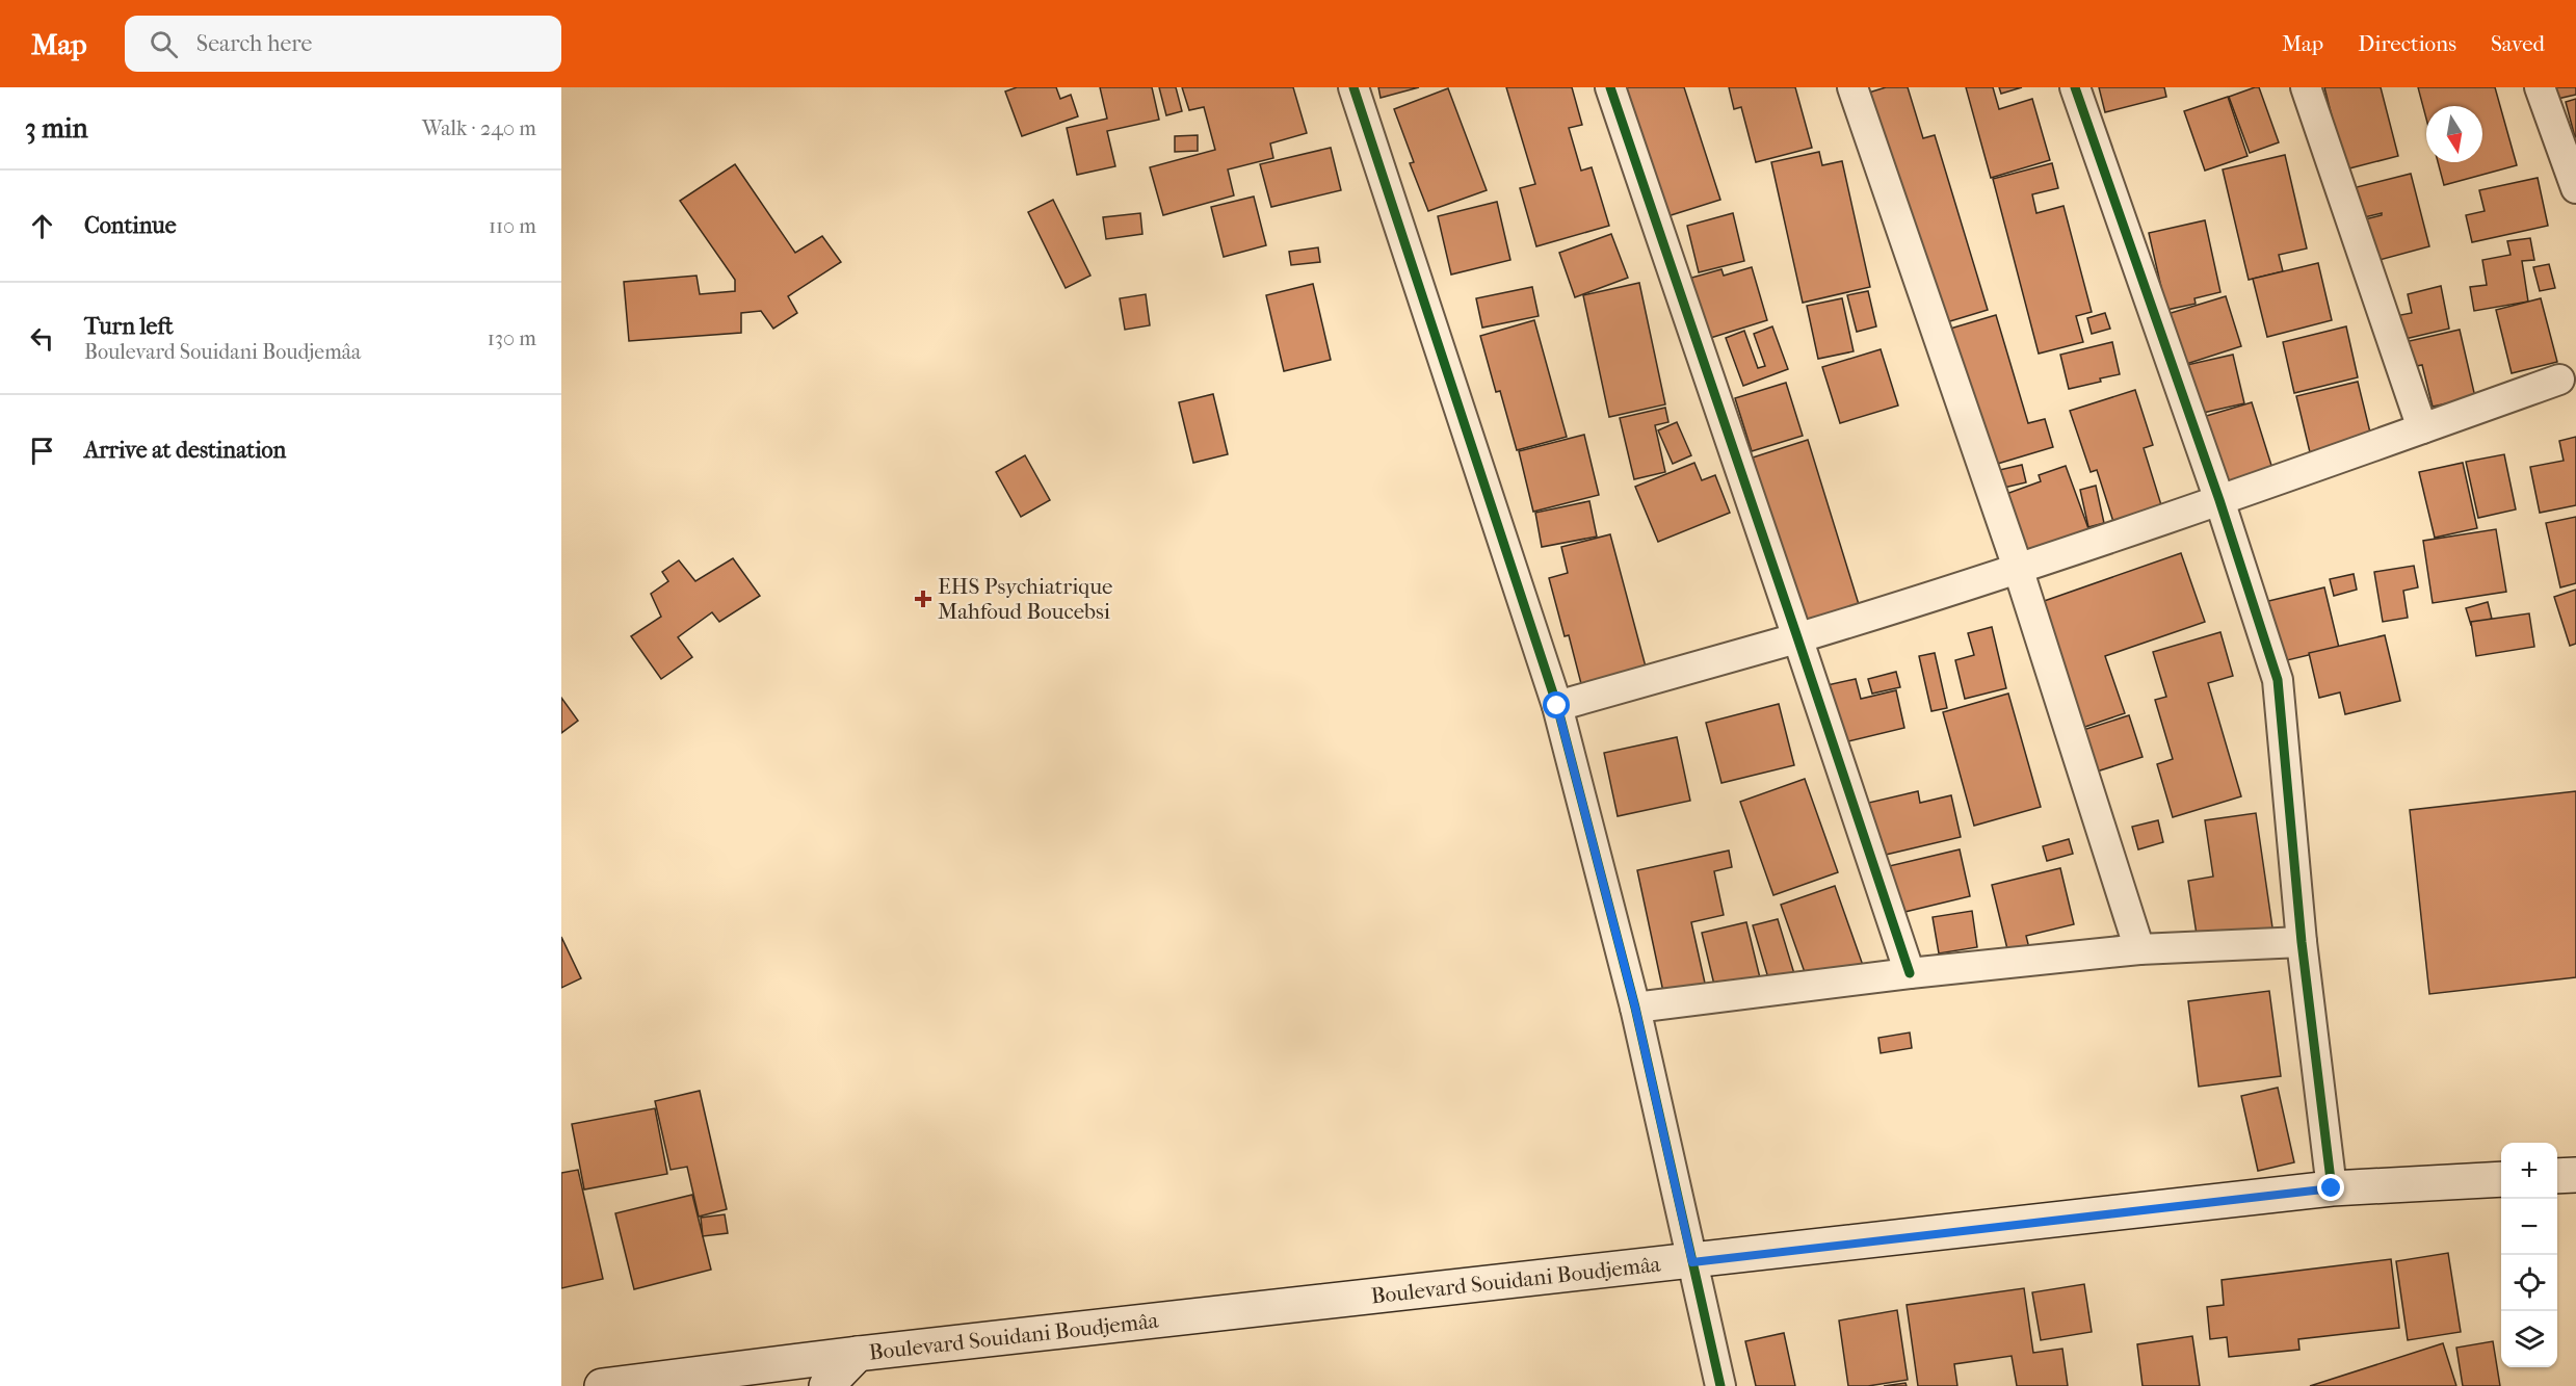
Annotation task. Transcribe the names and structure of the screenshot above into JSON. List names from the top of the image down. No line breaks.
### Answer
{"streets":{"main road":["Boulevard Souidani Boudjemâa"]},"places":{"health":["EHS Psychiatrique Mahfoud Boucebsi"]},"north":"bottom","page":{"header":"Map","search":"Search here","nav":["Map","Directions","Saved"],"heading":["3 min","Walk · 240 m"],"list":[["Continue","110 m"],["Turn left","Boulevard Souidani Boudjemâa","130 m"],"Arrive at destination"],"map_buttons":["+","−"]}}
